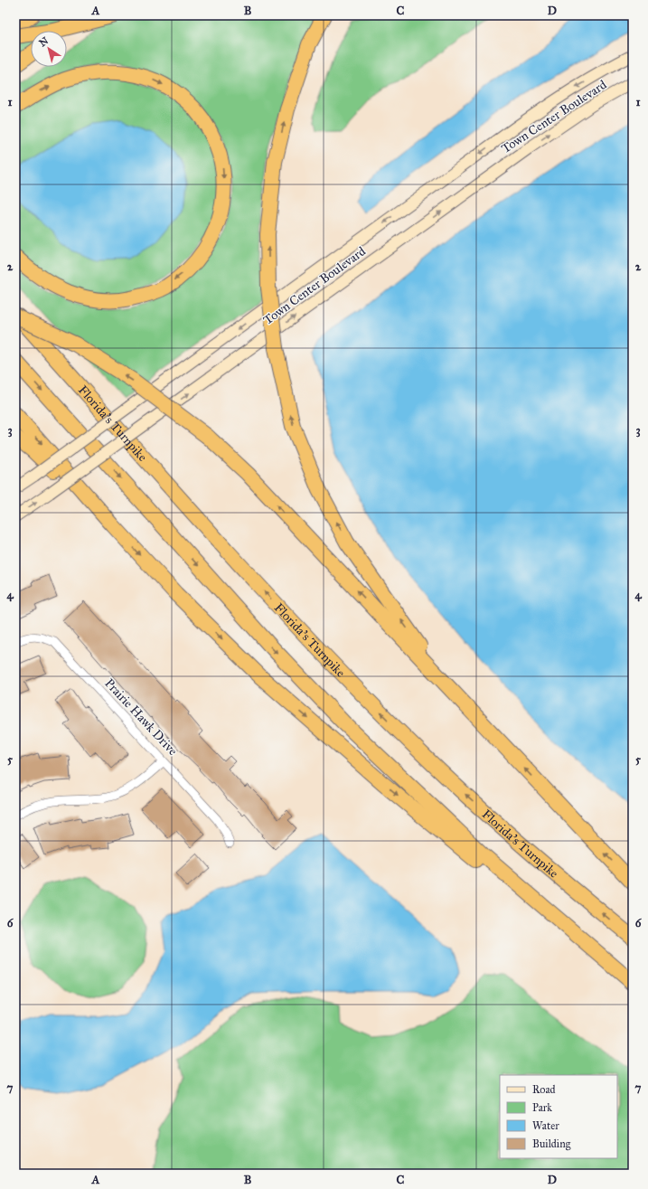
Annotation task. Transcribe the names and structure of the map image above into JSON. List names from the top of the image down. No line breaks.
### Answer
{"streets":{"highway":["Florida's Turnpike"],"main road":["Town Center Boulevard"],"street":["Prairie Hawk Drive"]},"legend":["Road","Park","Water","Building"],"north":"top left","grid":{"columns":["A","B","C","D"],"rows":["1","2","3","4","5","6","7"]}}
